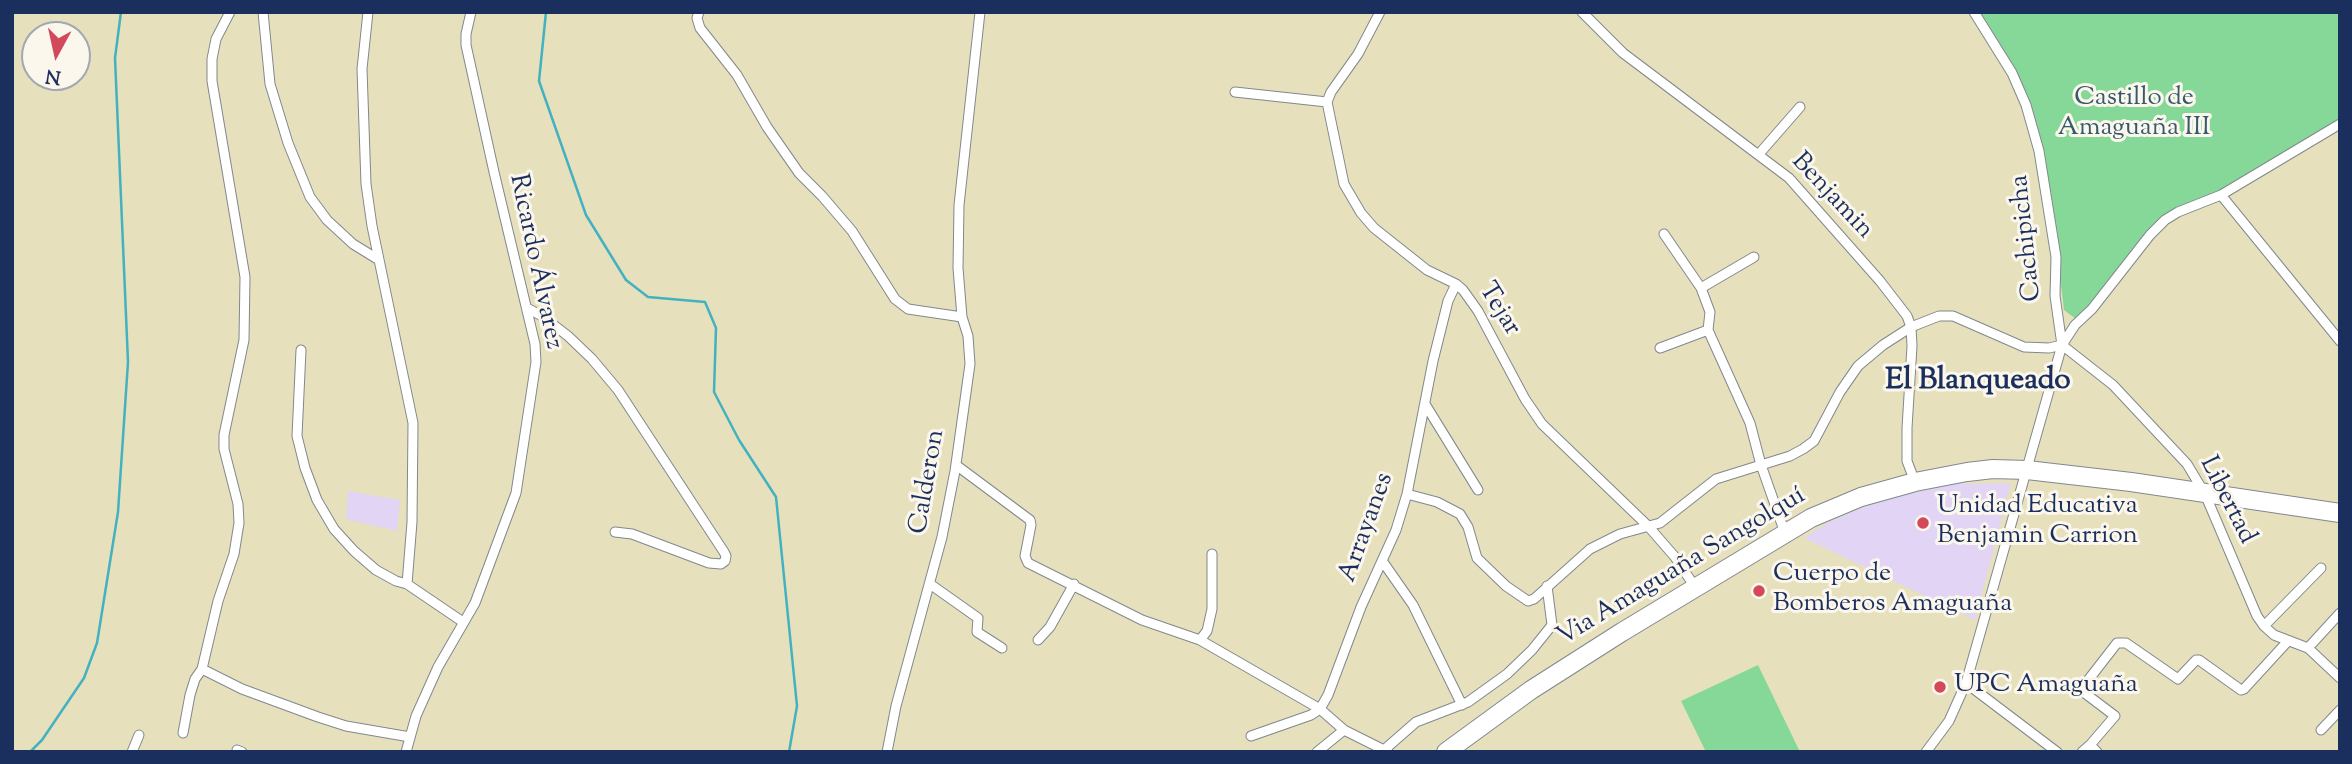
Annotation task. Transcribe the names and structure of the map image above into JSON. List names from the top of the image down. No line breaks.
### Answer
{"streets":{"highway":["Via Amaguaña Sangolquí"],"street":["Benjamin","Cachipicha","Ricardo Álvarez","Tejar","Calderon","Libertad","Arrayanes"]},"crossings":[["Cachipicha","Libertad"],["Cachipicha","Via Amaguaña Sangolquí"],["Tejar","Arrayanes"],["Tejar","Via Amaguaña Sangolquí"],["Libertad","Via Amaguaña Sangolquí"]],"districts":["El Blanqueado"],"parks":["Castillo de Amaguaña III"],"places":["Unidad Educativa Benjamin Carrion","Cuerpo de Bomberos Amaguaña","UPC Amaguaña"],"north":"bottom"}
